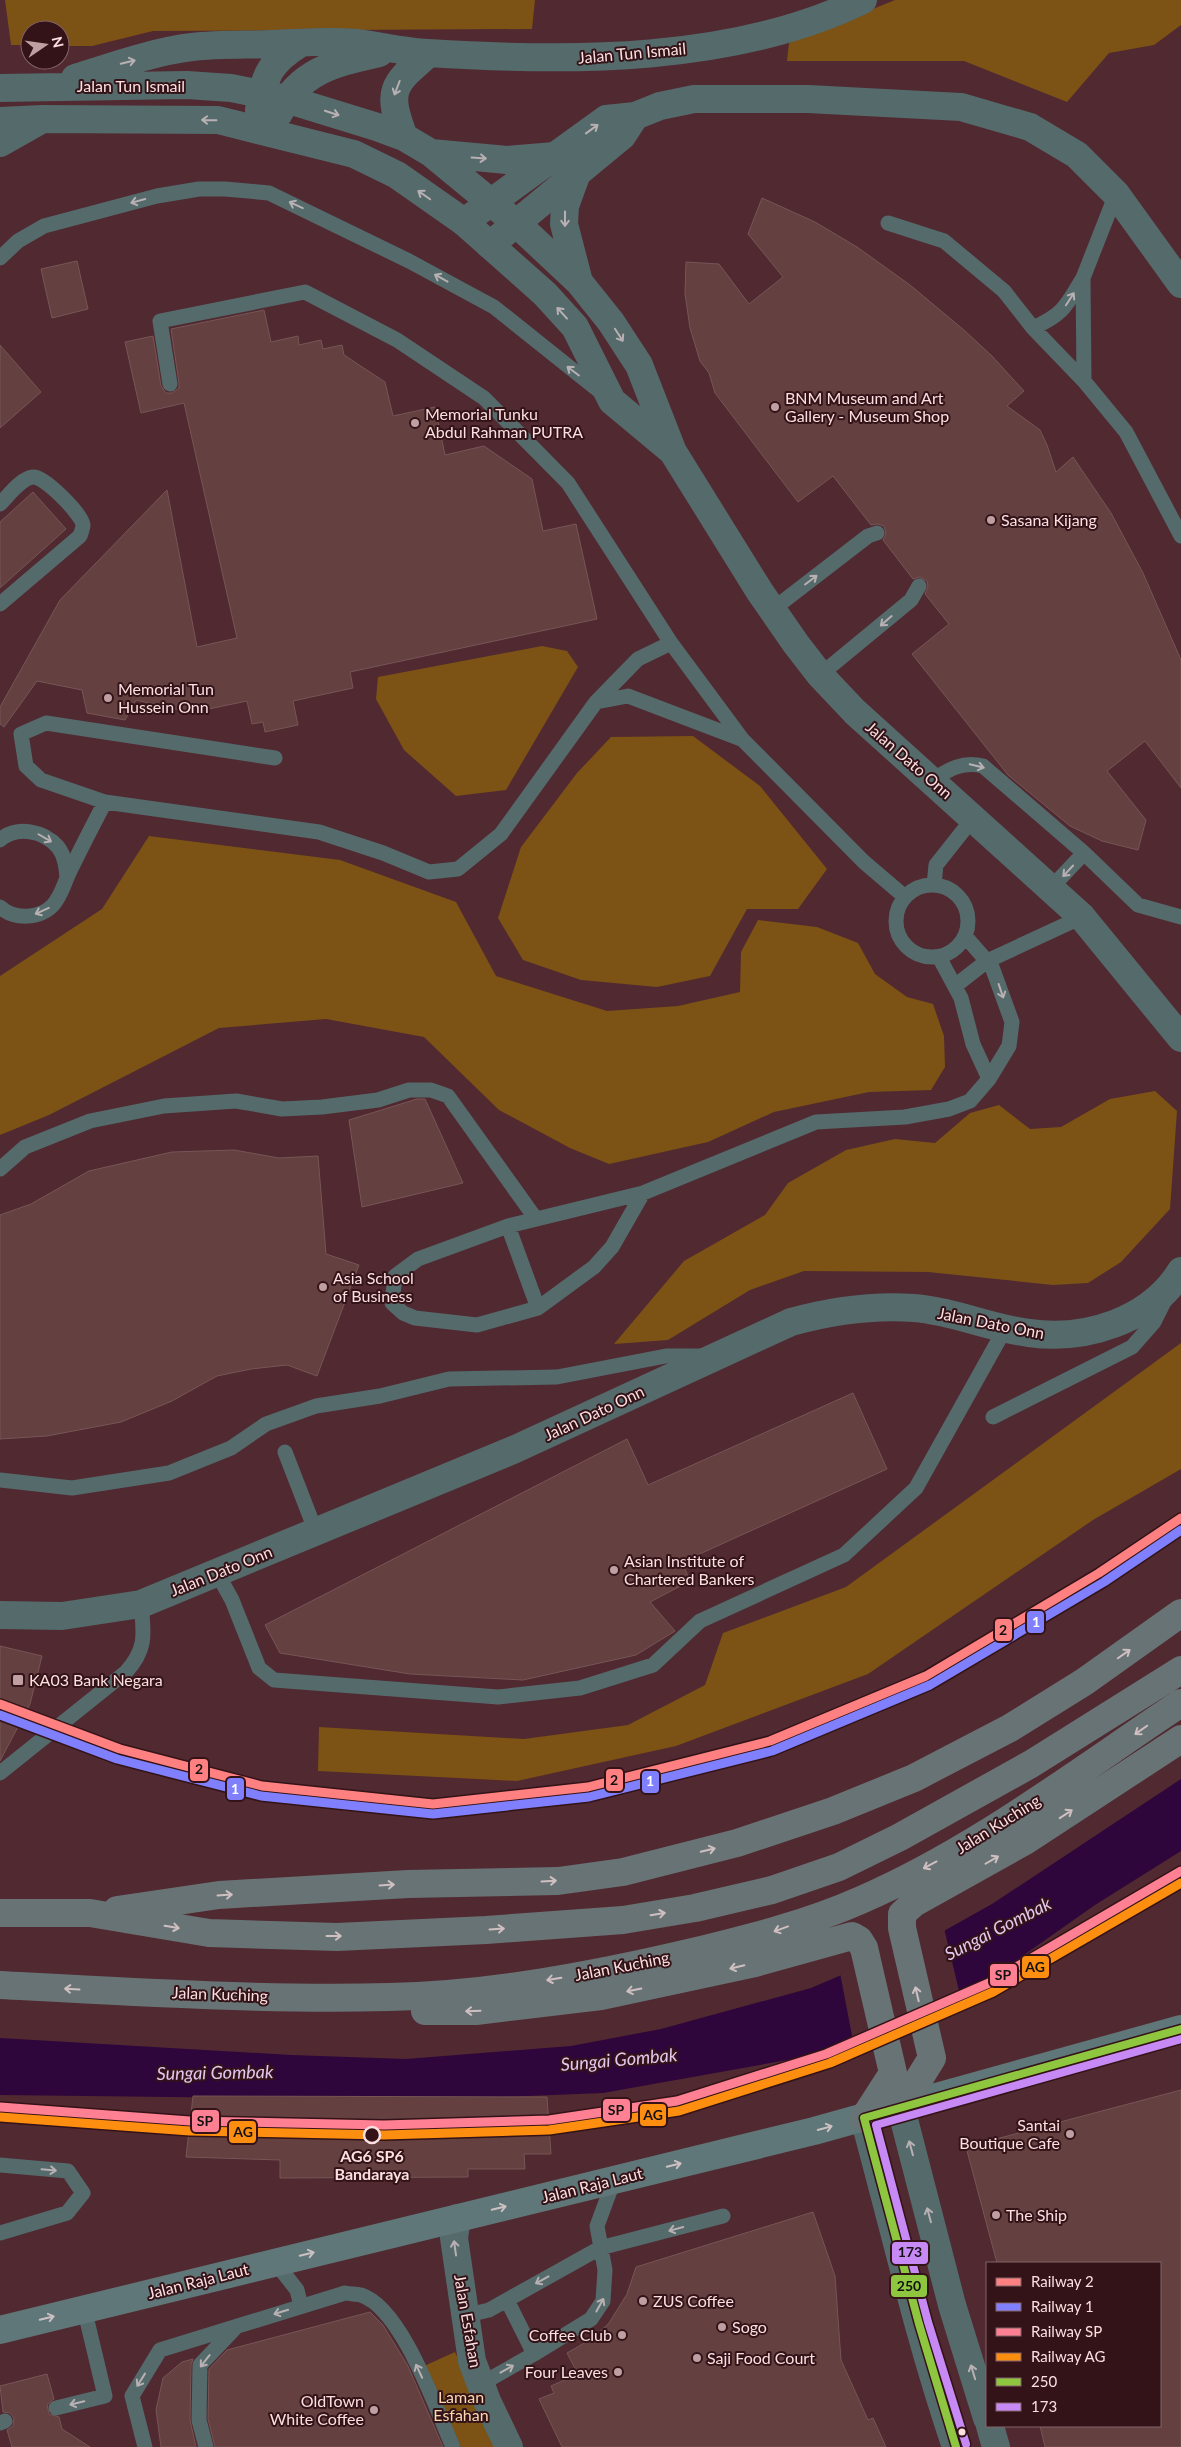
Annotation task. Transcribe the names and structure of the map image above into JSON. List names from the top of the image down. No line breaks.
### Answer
{"streets":{"highway":["Jalan Kuching"],"main road":["Jalan Raja Laut"],"street":["Jalan Tun Ismail","Jalan Dato Onn","Jalan Esfahan"]},"crossings":[["Jalan Tun Ismail","Jalan Dato Onn"],["Jalan Raja Laut","Jalan Esfahan"]],"one_way":["Jalan Raja Laut","Jalan Esfahan"],"water":["Sungai Gombak"],"parks":["Laman Esfahan"],"places":{"other":["BNM Museum and Art Gallery - Museum Shop","Memorial Tunku Abdul Rahman PUTRA","Sasana Kijang","Memorial Tun Hussein Onn","Asia School of Business","Asian Institute of Chartered Bankers","Santai Boutique Cafe","AG6 SP6 Bandaraya","The Ship","ZUS Coffee","Sogo","Coffee Club","Saji Food Court","Four Leaves","OldTown White Coffee"],"transit":["KA03 Bank Negara"]},"lines":["rail line 2","rail line 1","rail line SP","rail line AG","transit line 250","transit line 173"],"legend":["Railway 2","Railway 1","Railway SP","Railway AG","250","173"],"north":"right"}
